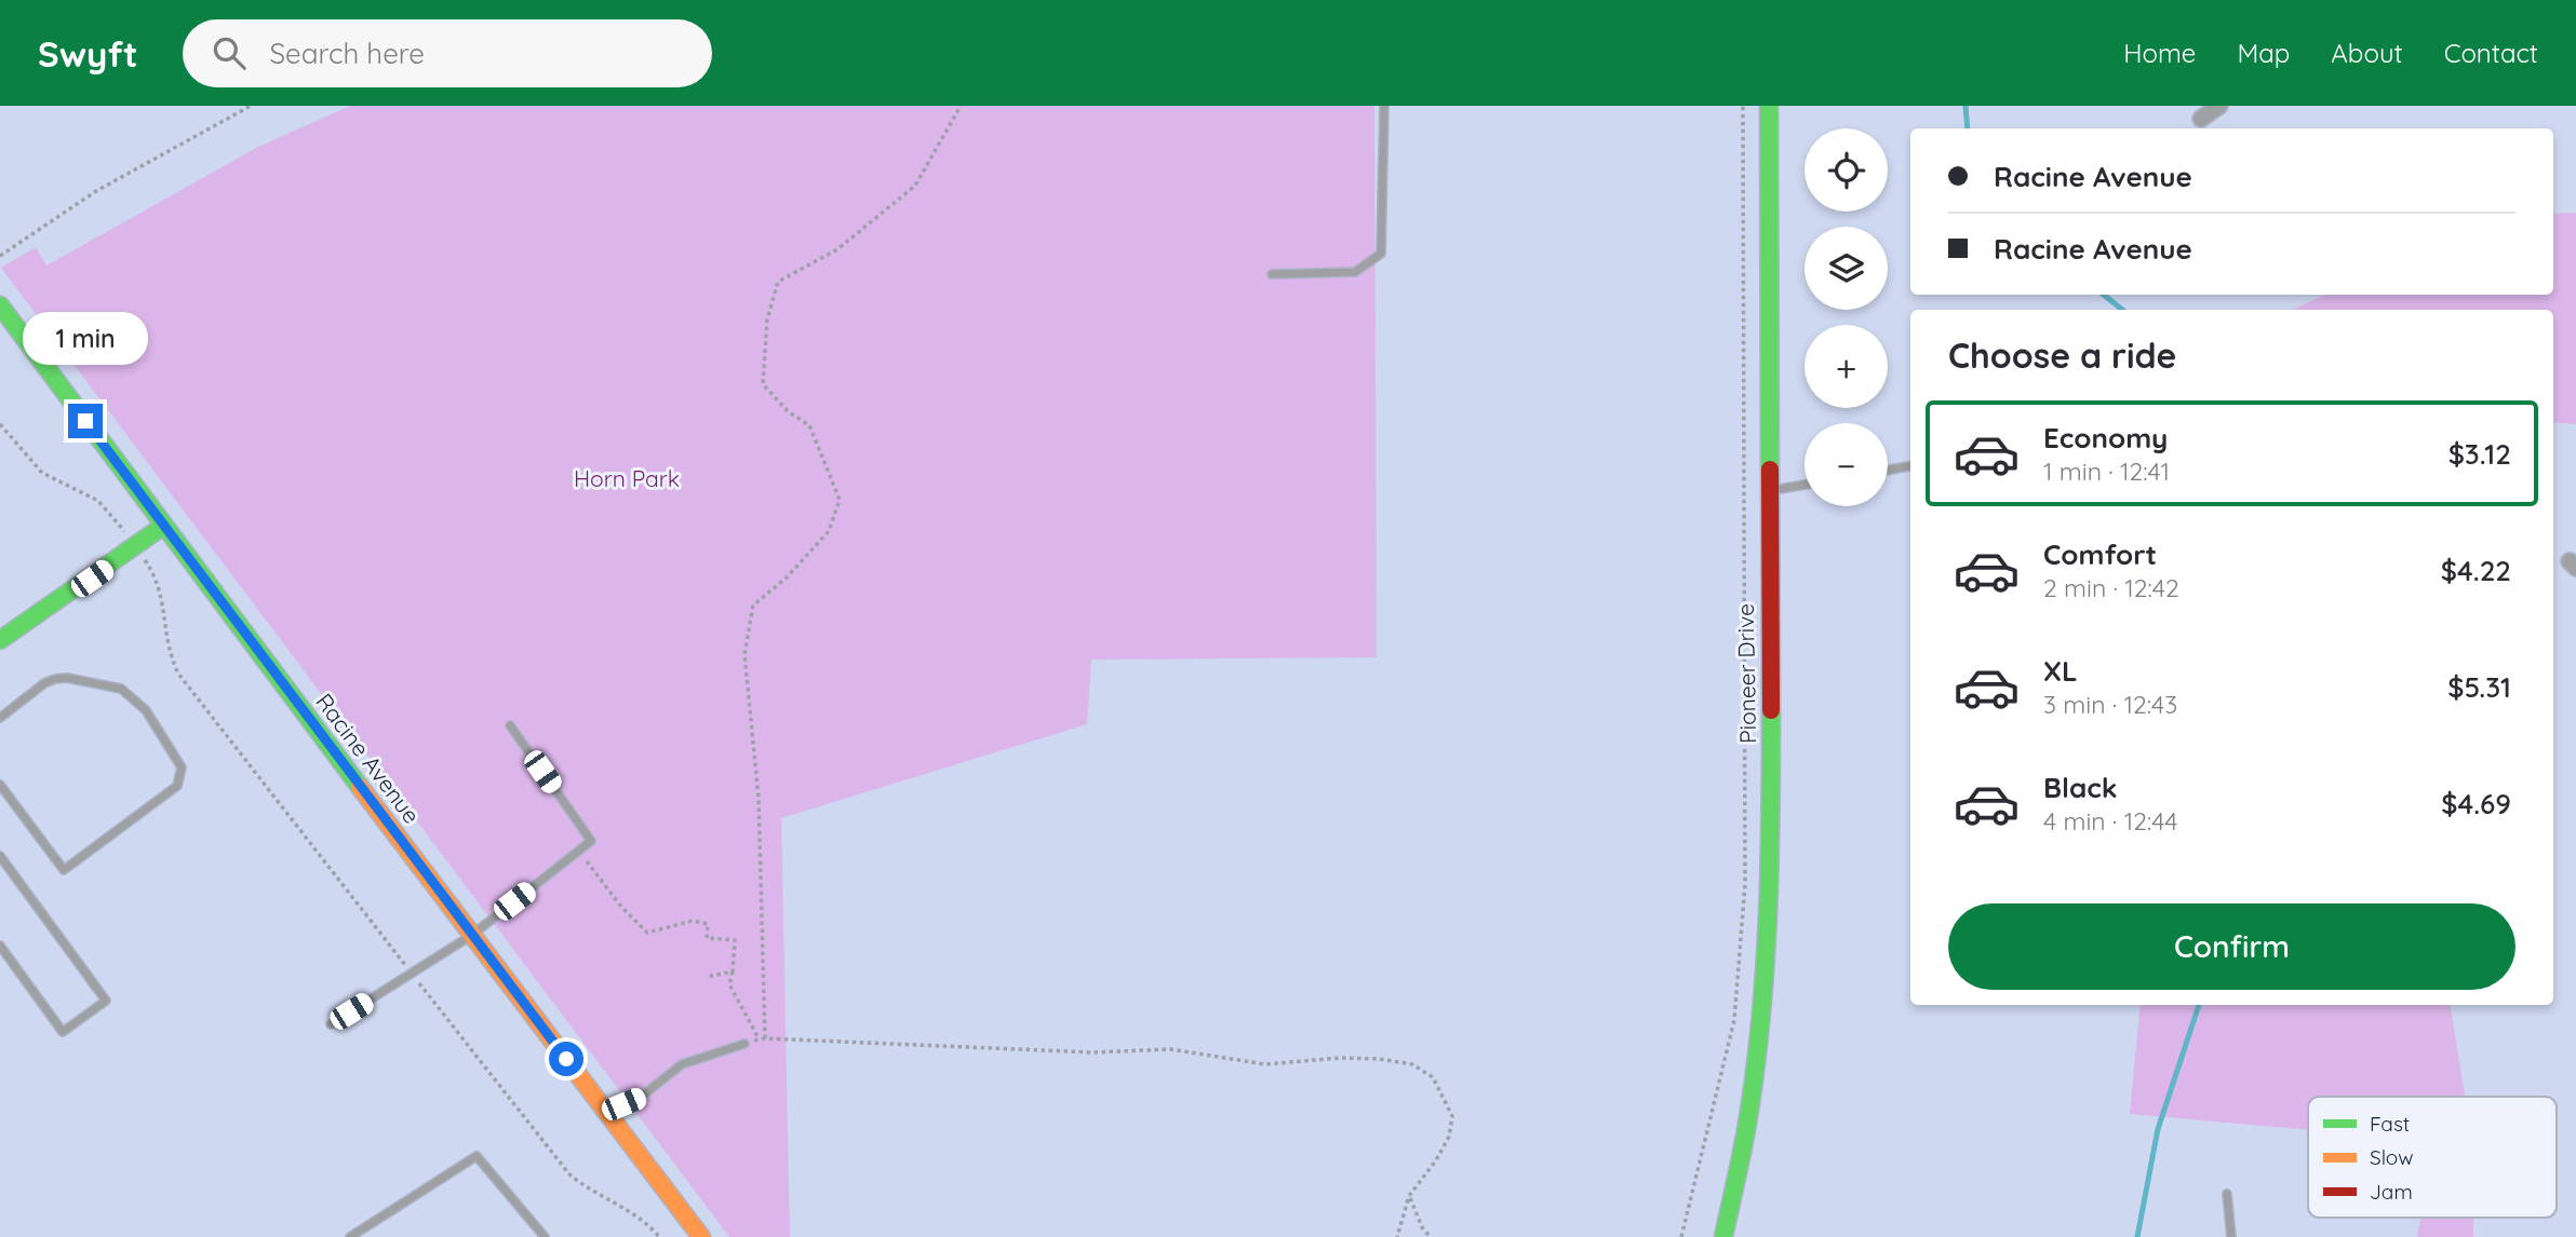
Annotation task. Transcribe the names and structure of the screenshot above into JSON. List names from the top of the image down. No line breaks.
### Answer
{"streets":{"street":["Pioneer Drive","Racine Avenue"]},"parks":["Horn Park"],"legend":["Fast","Slow","Jam"],"page":{"header":"Swyft","search":"Search here","nav":["Home","Map","About","Contact"],"map_buttons":["+","−"],"banner":["Racine Avenue","Racine Avenue"],"heading":"Choose a ride","bubble":"1 min","list":[{"name":"Economy","note":"1 min · 12:41","value":"$3.12"},{"name":"Comfort","note":"2 min · 12:42","value":"$4.22"},{"name":"XL","note":"3 min · 12:43","value":"$5.31"},{"name":"Black","note":"4 min · 12:44","value":"$4.69"}],"buttons":"Confirm"}}
